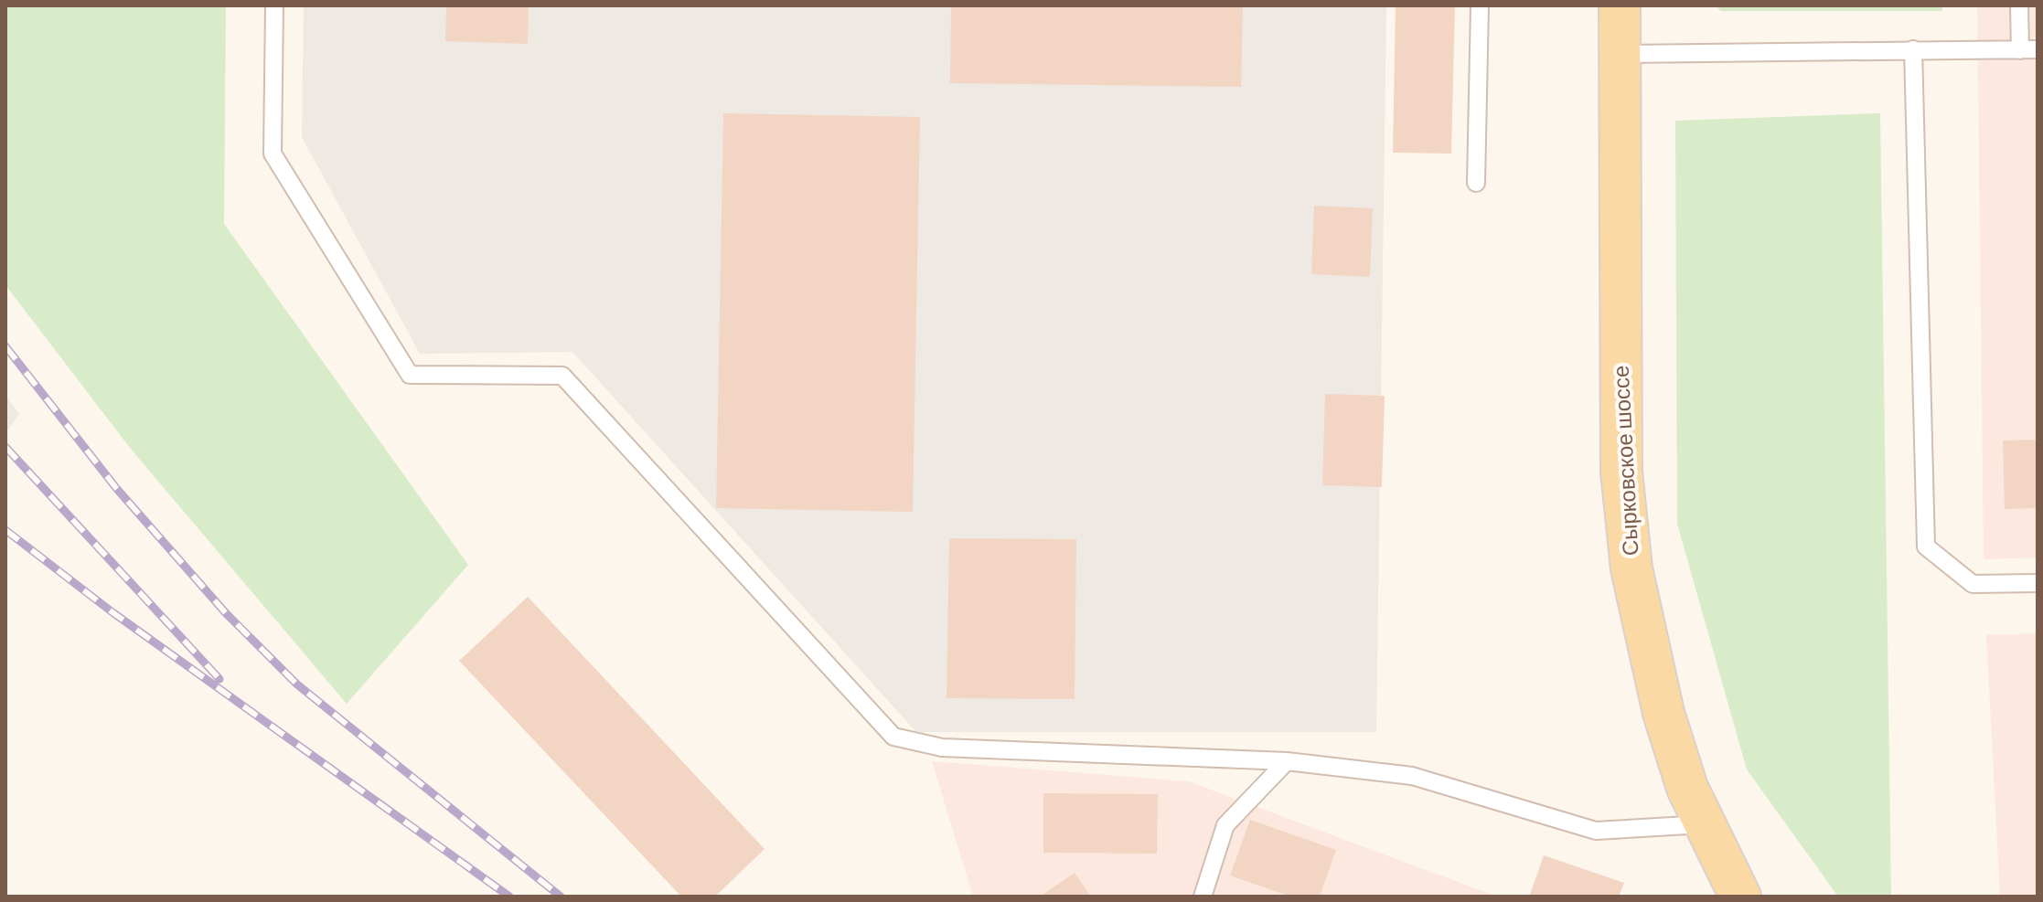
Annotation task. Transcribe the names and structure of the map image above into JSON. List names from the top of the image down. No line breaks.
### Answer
{"streets":{"main road":["Сырковское шоссе"]}}
